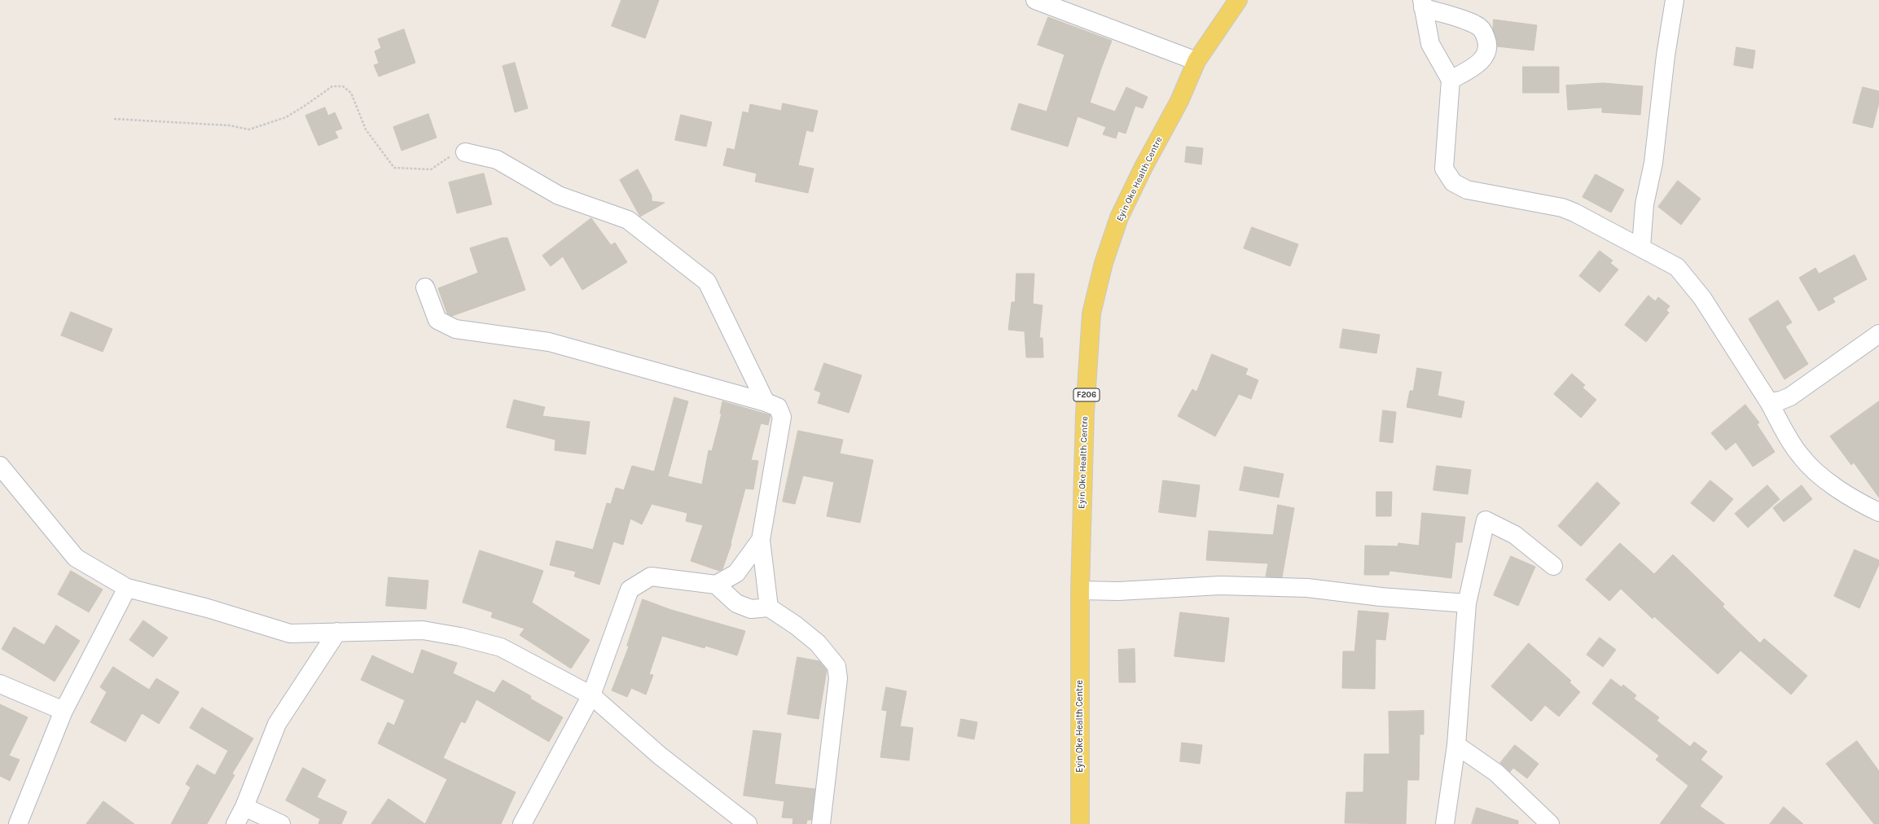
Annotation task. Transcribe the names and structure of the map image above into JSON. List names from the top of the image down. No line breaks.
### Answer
{"streets":{"main road":["Eyin Oke Health Centre","F206"]}}
